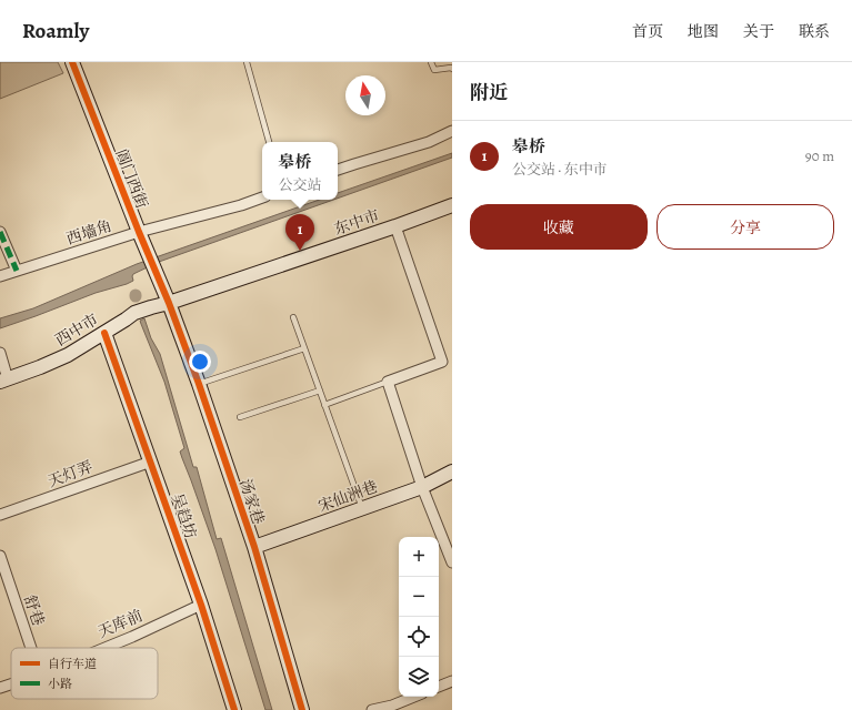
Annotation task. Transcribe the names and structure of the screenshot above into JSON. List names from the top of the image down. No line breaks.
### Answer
{"streets":{"street":["阊门西街","东中市","西墙角","西中市","天灯弄","宋仙洲巷","汤家巷","吴趋坊","舒巷","天库前"]},"crossings":[["阊门西街","东中市"],["阊门西街","西墙角"],["阊门西街","西中市"],["阊门西街","汤家巷"],["东中市","西中市"],["东中市","汤家巷"],["西中市","汤家巷"],["西中市","吴趋坊"],["天灯弄","吴趋坊"],["宋仙洲巷","汤家巷"],["吴趋坊","天库前"]],"legend":["自行车道","小路"],"north":"top","page":{"header":"Roamly","nav":["首页","地图","关于","联系"],"heading":"附近","list":[{"mark":"1","name":"皋桥","note":"公交站 · 东中市","value":"90 m"}],"popup":["皋桥","公交站"],"buttons":["收藏","分享"],"pins":"1","map_buttons":["+","−"]}}
